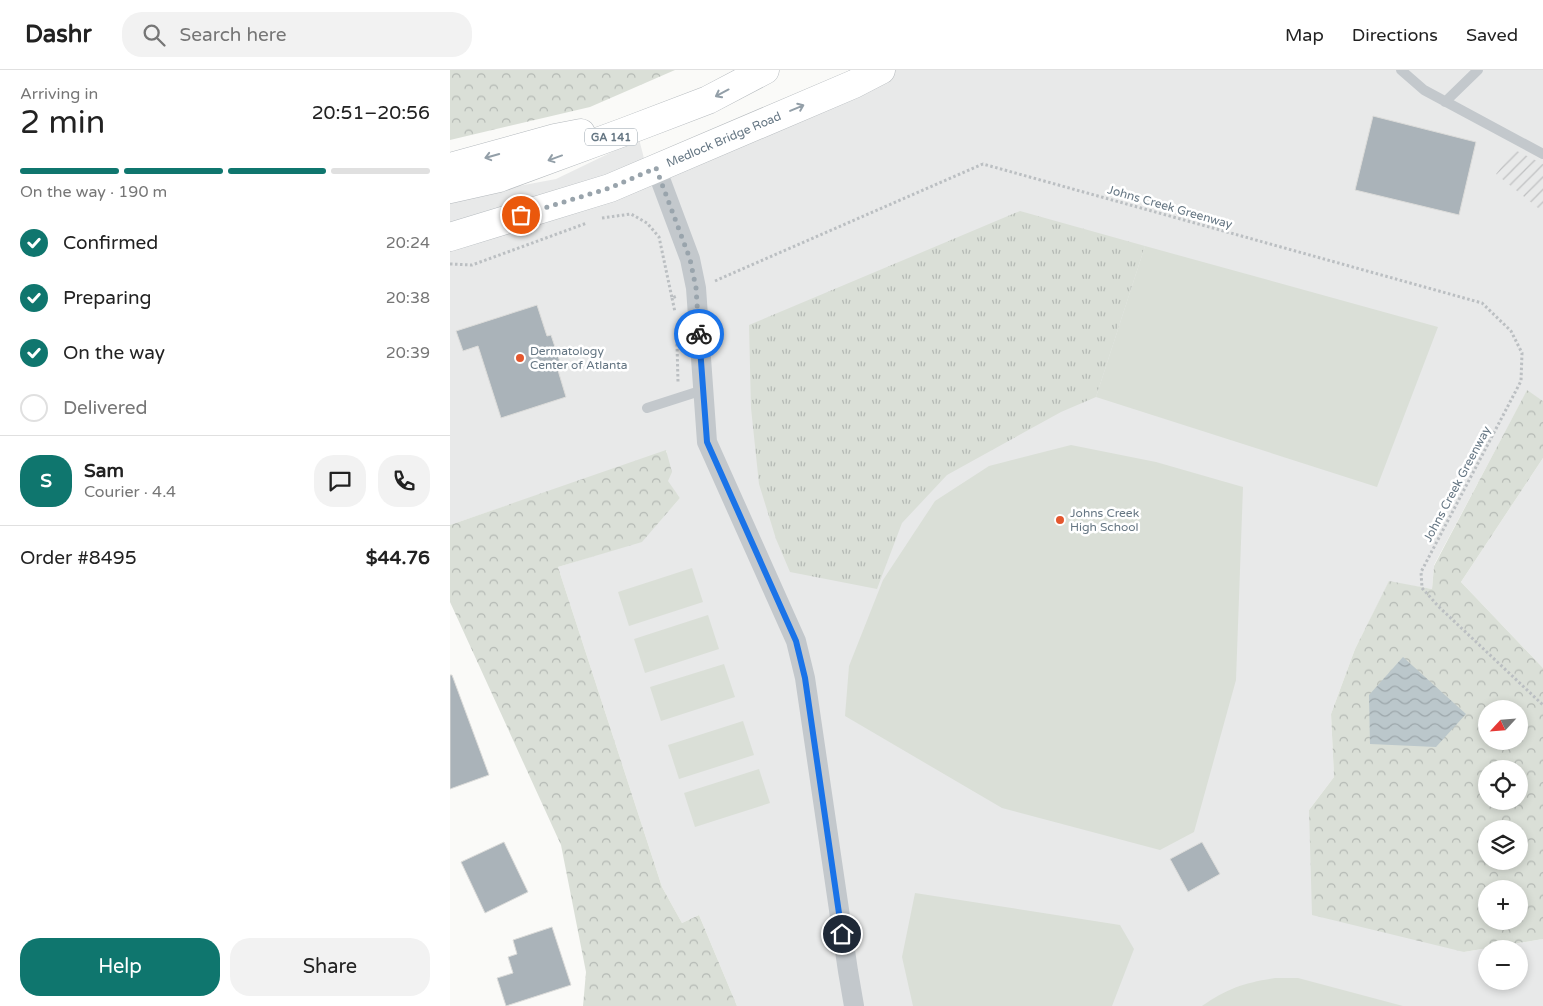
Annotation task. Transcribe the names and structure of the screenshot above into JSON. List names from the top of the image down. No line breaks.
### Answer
{"streets":{"highway":["GA 141","Medlock Bridge Road"],"path":["Johns Creek Greenway"]},"places":["Dermatology Center of Atlanta","Johns Creek High School"],"north":"bottom left","page":{"header":"Dashr","search":"Search here","nav":["Map","Directions","Saved"],"heading":["2 min","Arriving in","20:51–20:56"],"panel":["Sam","Courier · 4.4","Order #8495","$44.76"],"bar":"On the way · 190 m","list":[["Confirmed","20:24"],["Preparing","20:38"],["On the way","20:39"],"Delivered"],"round":"S","map_buttons":["+","−"],"buttons":["Help","Share"]}}
